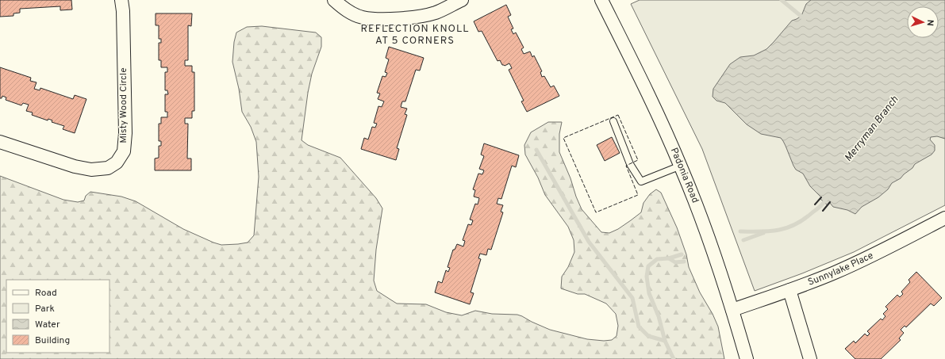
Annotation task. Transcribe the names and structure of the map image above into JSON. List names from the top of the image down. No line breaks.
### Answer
{"streets":{"street":["Misty Wood Circle","Padonia Road","Sunnylake Place"]},"crossings":[["Padonia Road","Sunnylake Place"]],"districts":["REFLECTION KNOLL AT 5 CORNERS"],"water":["Merryman Branch"],"legend":["Road","Park","Water","Building"],"north":"right"}
